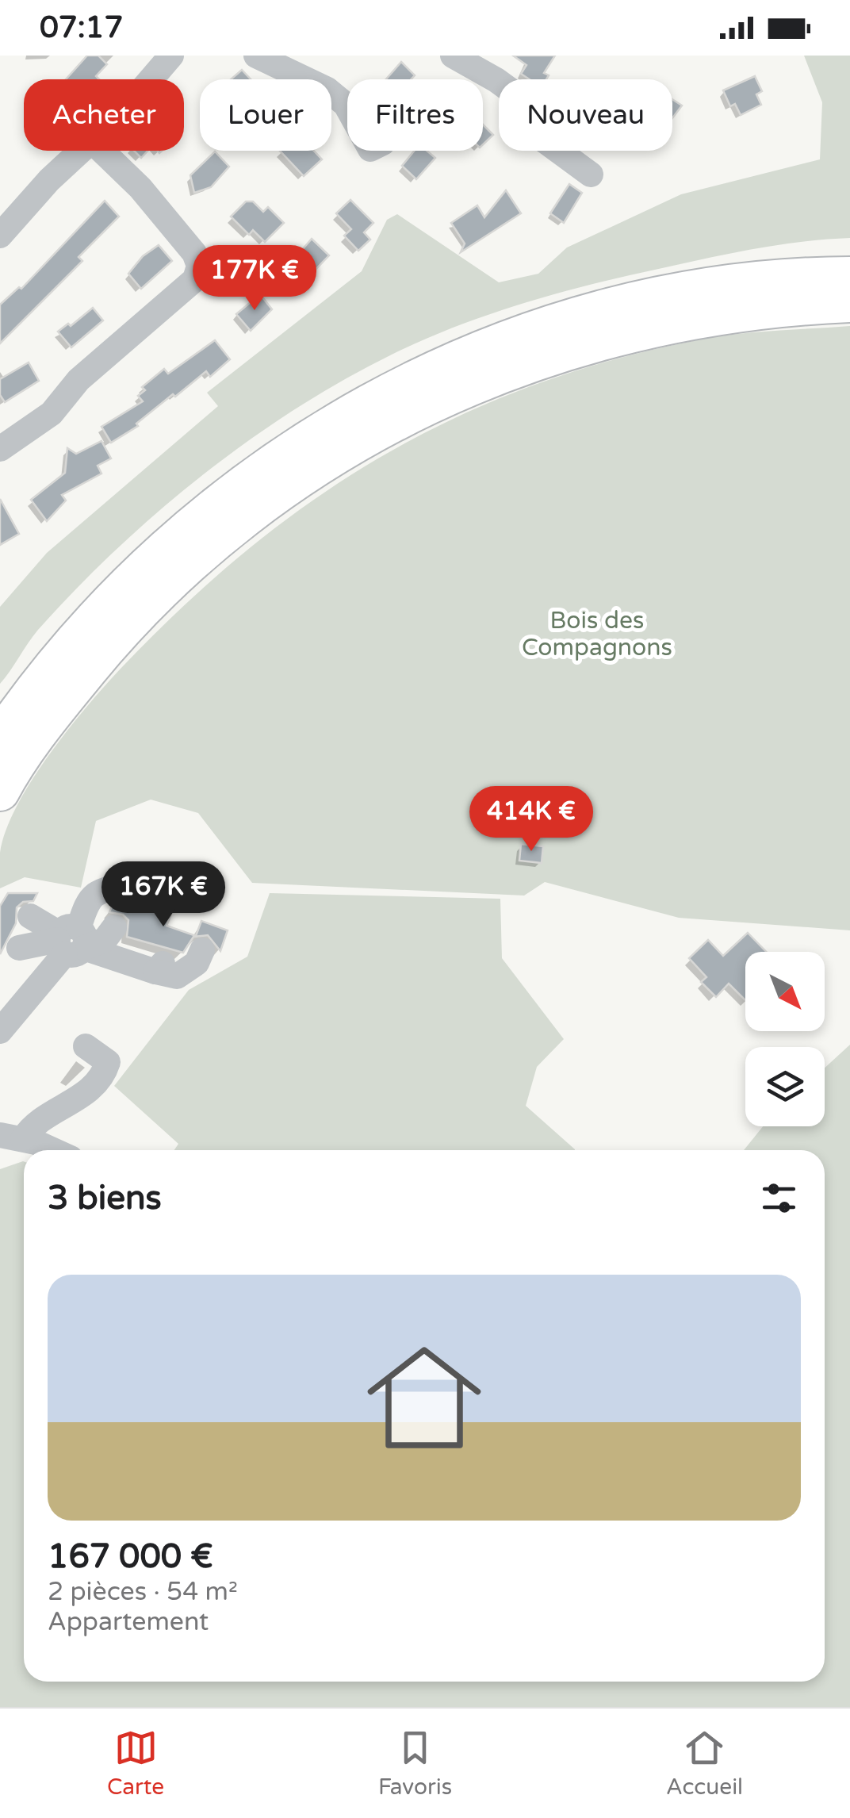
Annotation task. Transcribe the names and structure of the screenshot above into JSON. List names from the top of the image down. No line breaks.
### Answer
{"parks":["Bois des Compagnons"],"north":"bottom right","page":{"status":"07:17","chip":["Acheter","Louer","Filtres","Nouveau"],"price":["177K €","414K €","167K €"],"heading":"3 biens","list":[{"name":"167 000 €","note":"2 pièces · 54 m² · Appartement"}],"tabs":["Carte","Favoris","Accueil"]}}
